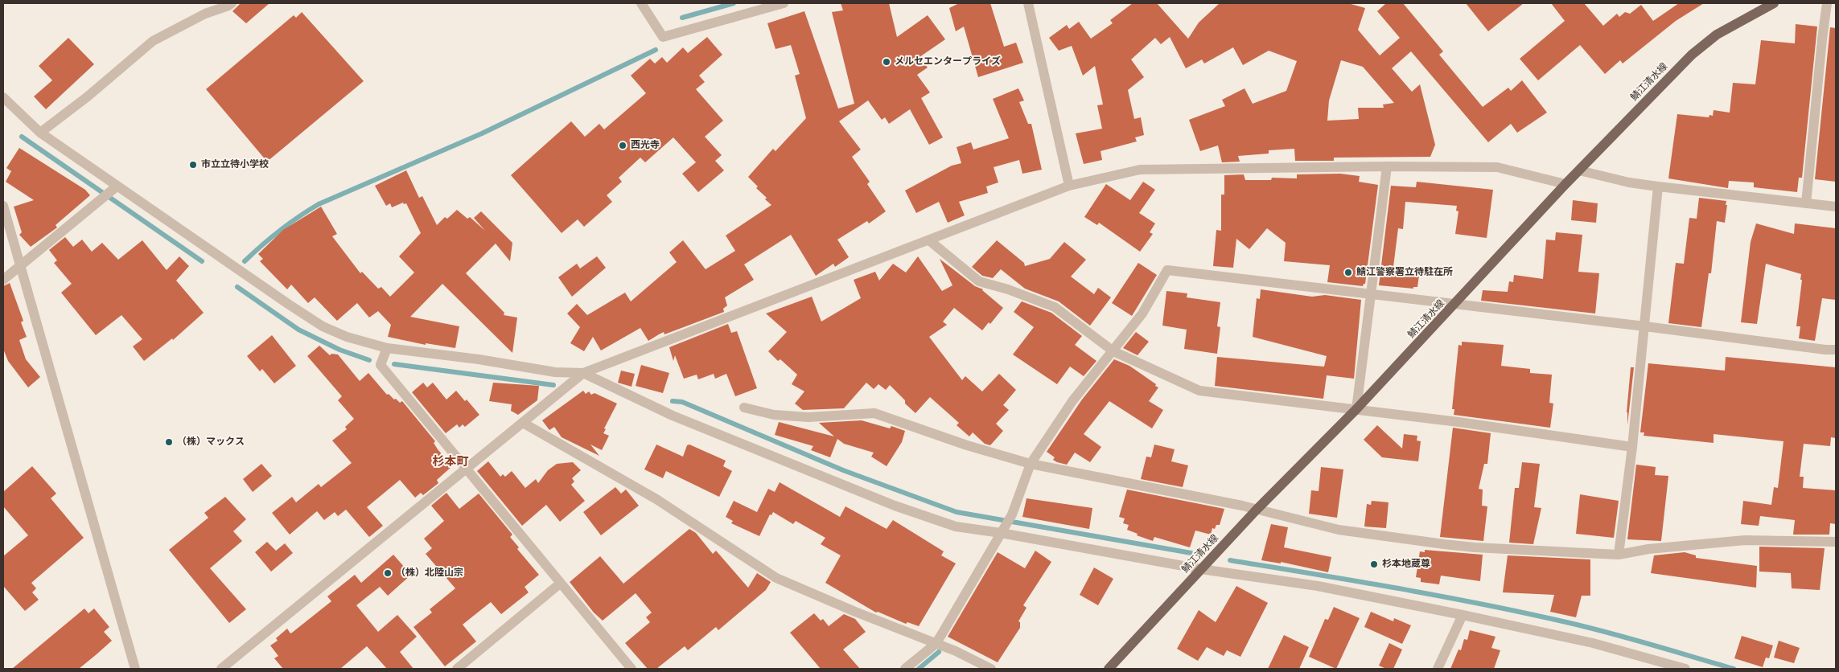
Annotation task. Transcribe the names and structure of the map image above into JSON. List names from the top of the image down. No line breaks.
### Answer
{"streets":{"main road":["鯖江清水線"]},"districts":["杉本町"],"places":["メルセエンタープライズ","西光寺","市立立待小学校","鯖江警察署立待駐在所","（株）マックス","杉本地蔵尊","（株）北陸山宗"]}
